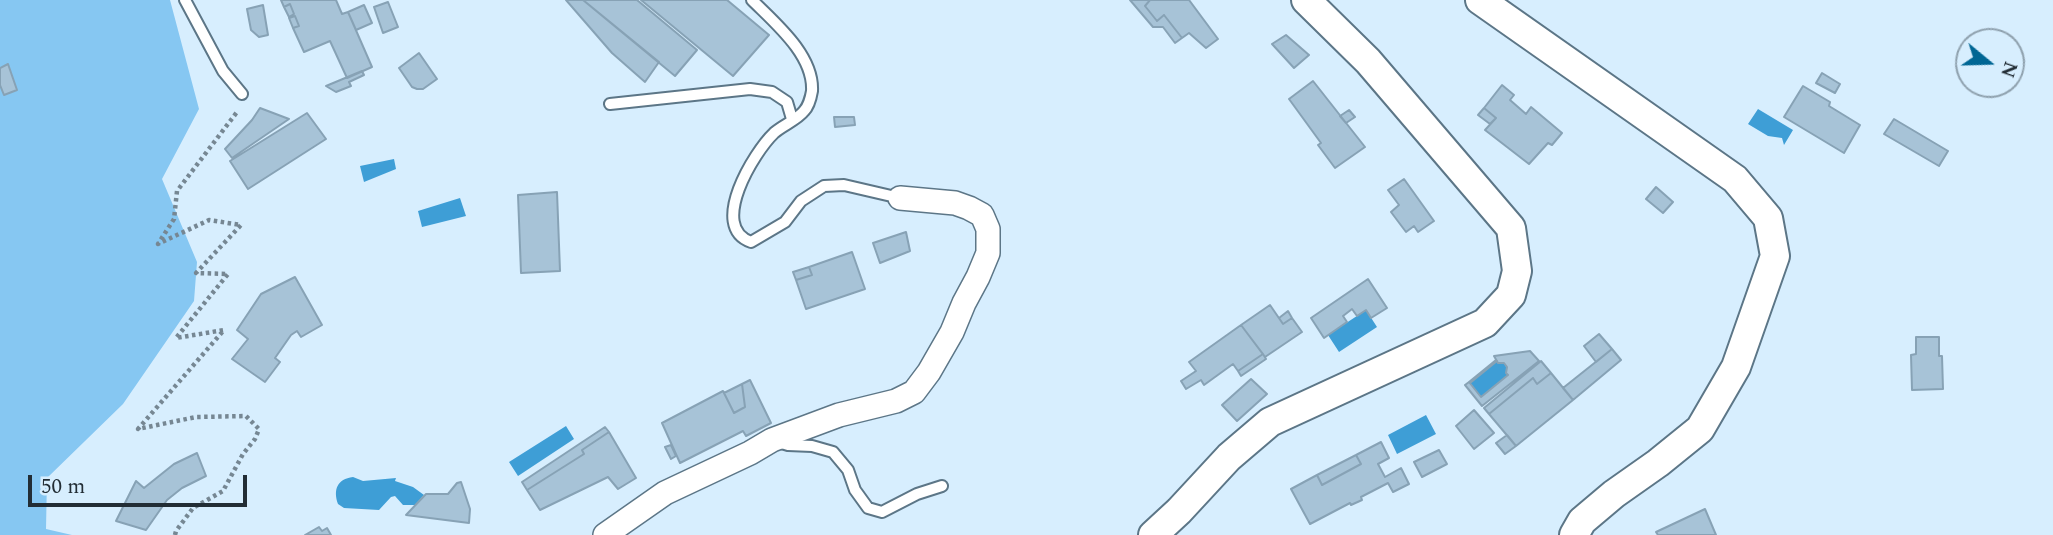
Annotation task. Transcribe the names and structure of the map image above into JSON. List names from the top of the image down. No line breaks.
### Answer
{"scale_bar":"50 m","north":"right"}
